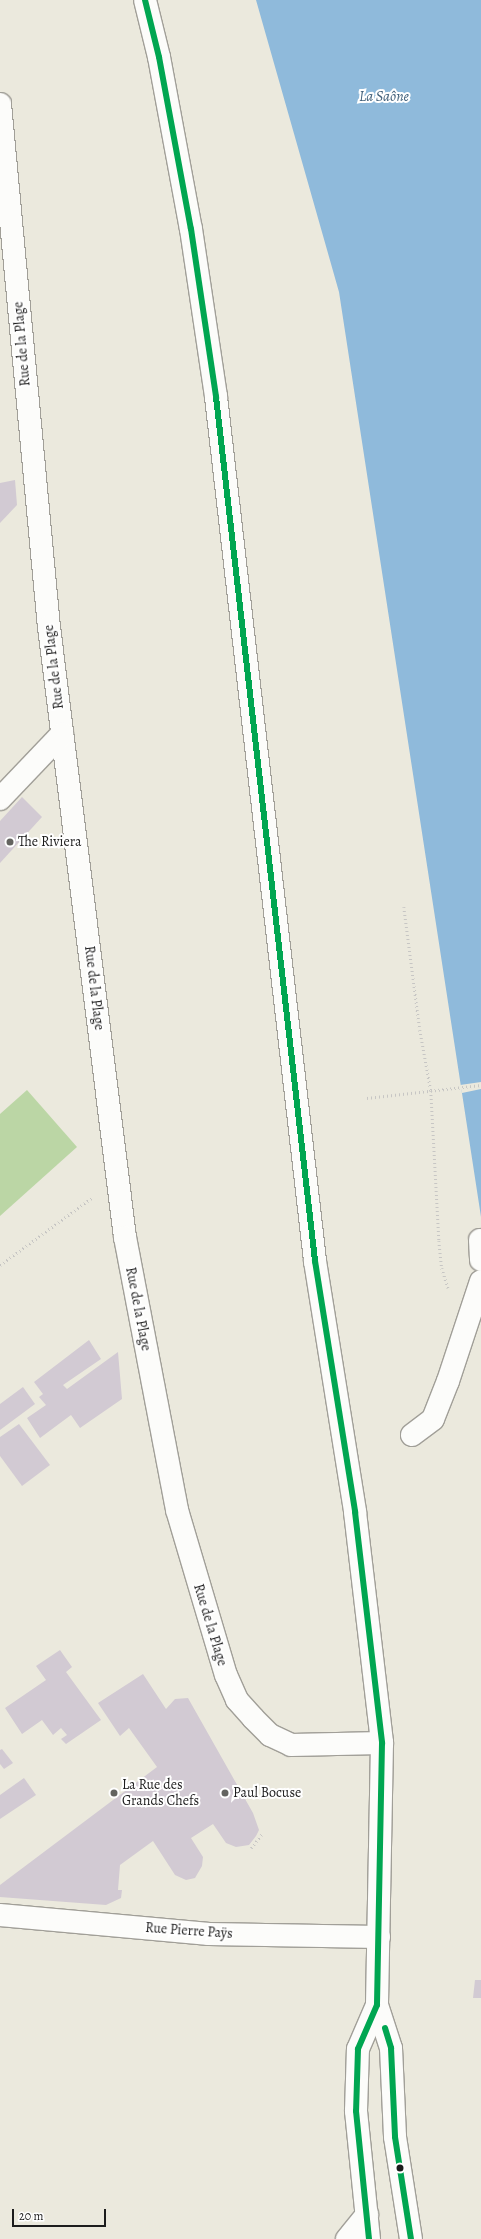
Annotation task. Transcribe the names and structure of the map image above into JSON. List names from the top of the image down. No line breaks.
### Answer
{"streets":{"main road":["Rue de la Plage","Rue Pierre Paÿs"]},"water":["La Saône"],"places":["The Riviera","La Rue des Grands Chefs","Paul Bocuse"],"scale_bar":"20 m"}
